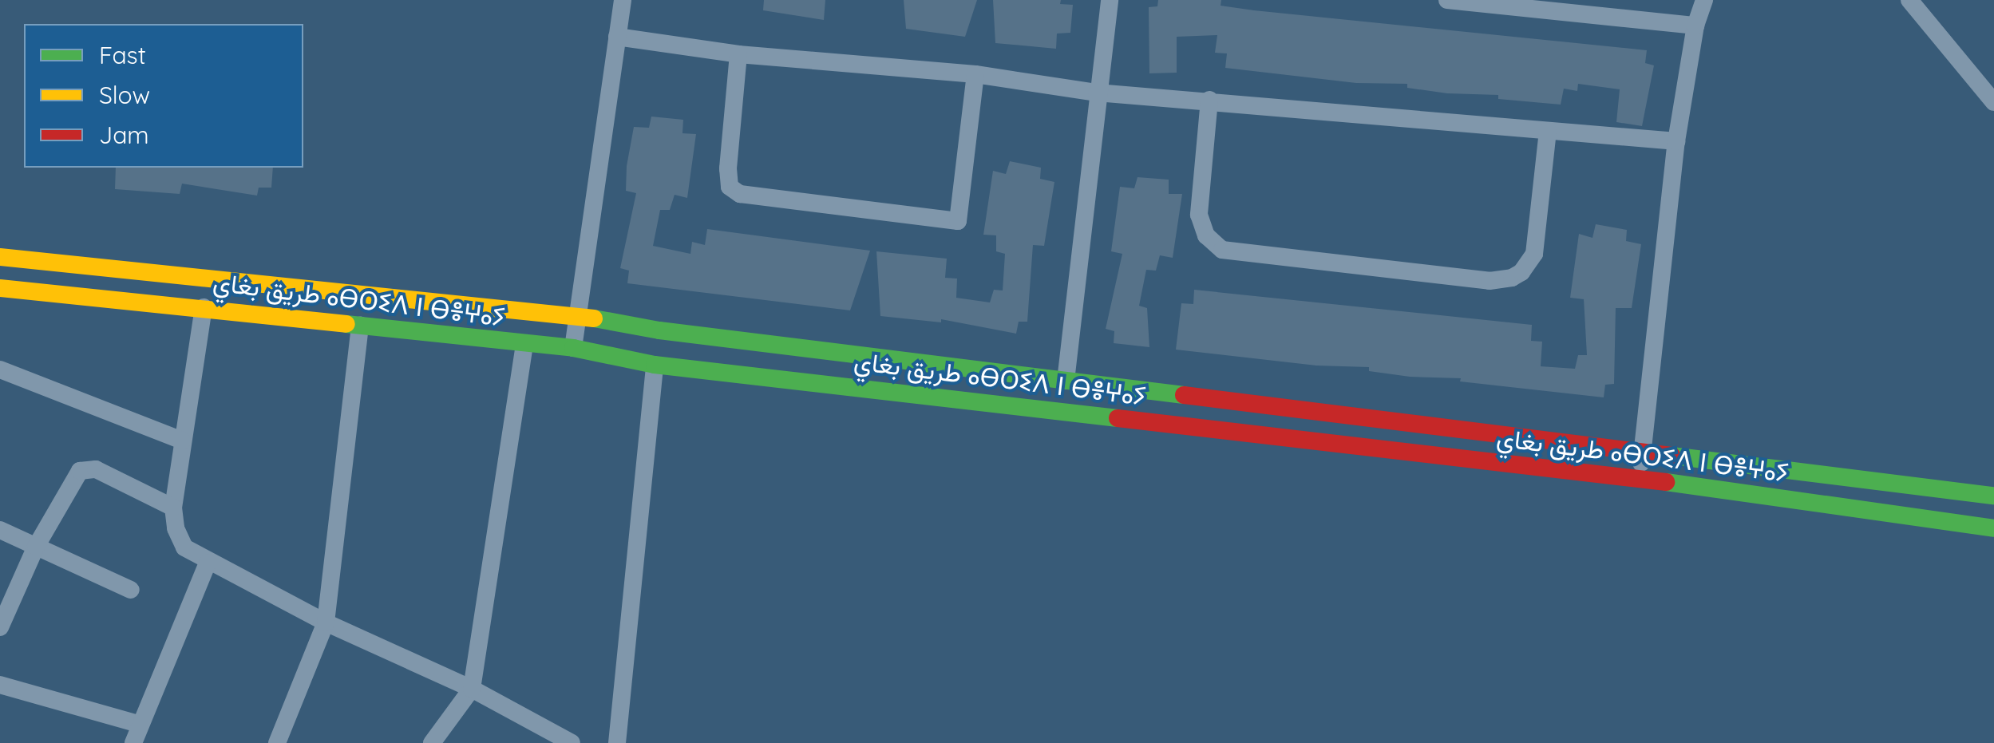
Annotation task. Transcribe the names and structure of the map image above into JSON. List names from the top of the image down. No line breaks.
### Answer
{"streets":{"main road":["طريق بغاي ⴰⴱⵔⵉⴷ ⵏ ⴱⴻⵖⴰⵢ"]},"legend":["Fast","Slow","Jam"]}
